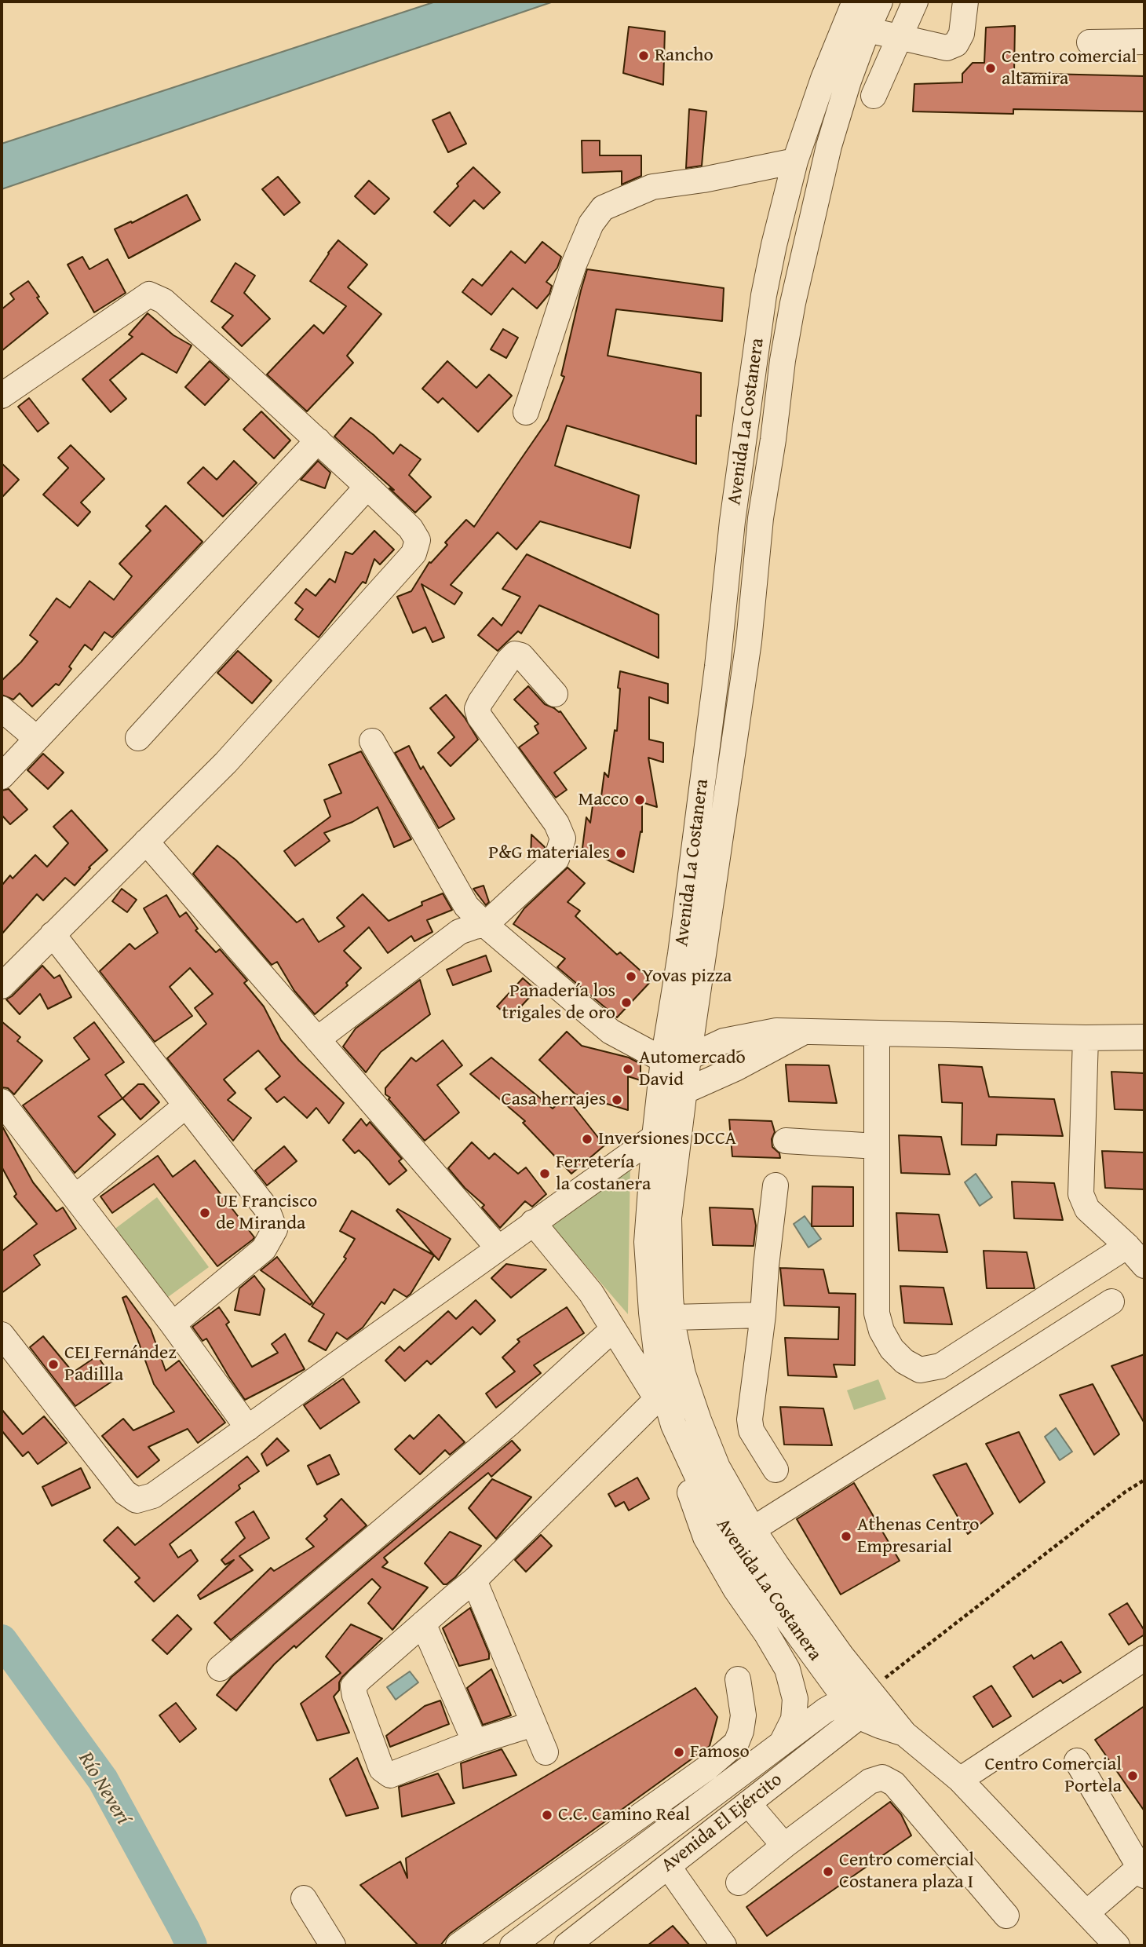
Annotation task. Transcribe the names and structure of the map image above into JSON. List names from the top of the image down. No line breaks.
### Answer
{"streets":{"street":["Avenida La Costanera","Avenida El Ejército"]},"crossings":[["Avenida La Costanera","Avenida El Ejército"]],"water":["Río Neverí"],"places":["Rancho","Centro comercial altamira","Macco","P&G materiales","Yovas pizza","Panadería los trigales de oro","Automercado David","Casa herrajes","Inversiones DCCA","Ferretería la costanera","UE Francisco de Miranda","CEI Fernández Padillla","Athenas Centro Empresarial","Famoso","Centro Comercial Portela","C.C. Camino Real","Centro comercial Costanera plaza I"]}
